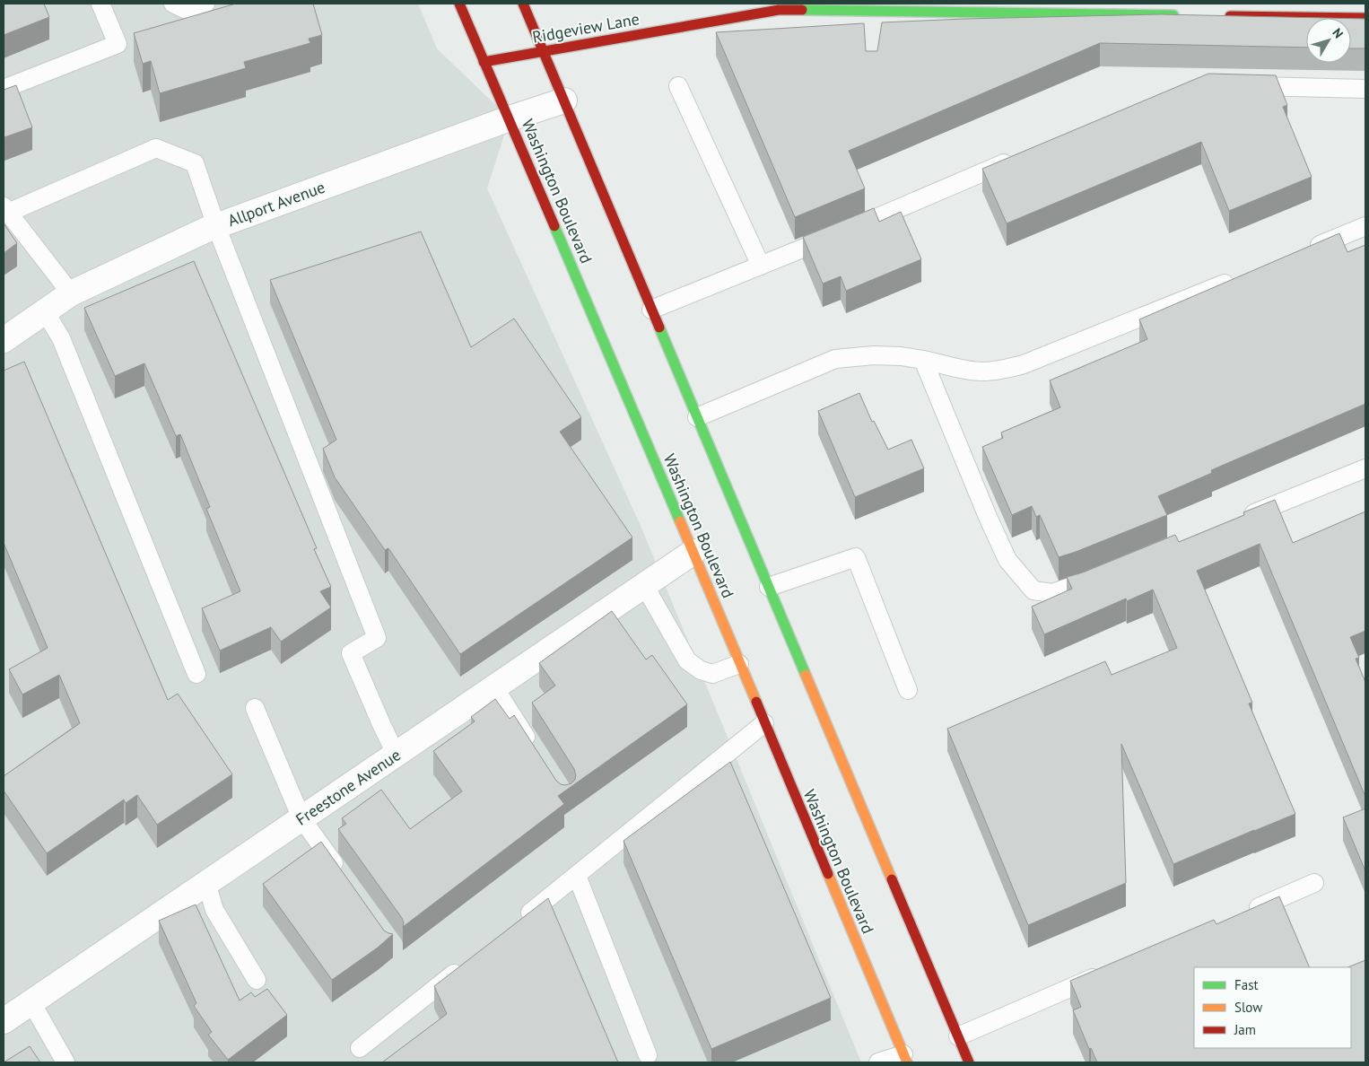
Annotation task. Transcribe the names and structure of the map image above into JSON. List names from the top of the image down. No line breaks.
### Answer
{"streets":{"main road":["Ridgeview Lane","Washington Boulevard"],"street":["Allport Avenue","Freestone Avenue"]},"crossings":[["Ridgeview Lane","Washington Boulevard"],["Washington Boulevard","Allport Avenue"],["Washington Boulevard","Freestone Avenue"]],"legend":["Fast","Slow","Jam"],"north":"top right"}
